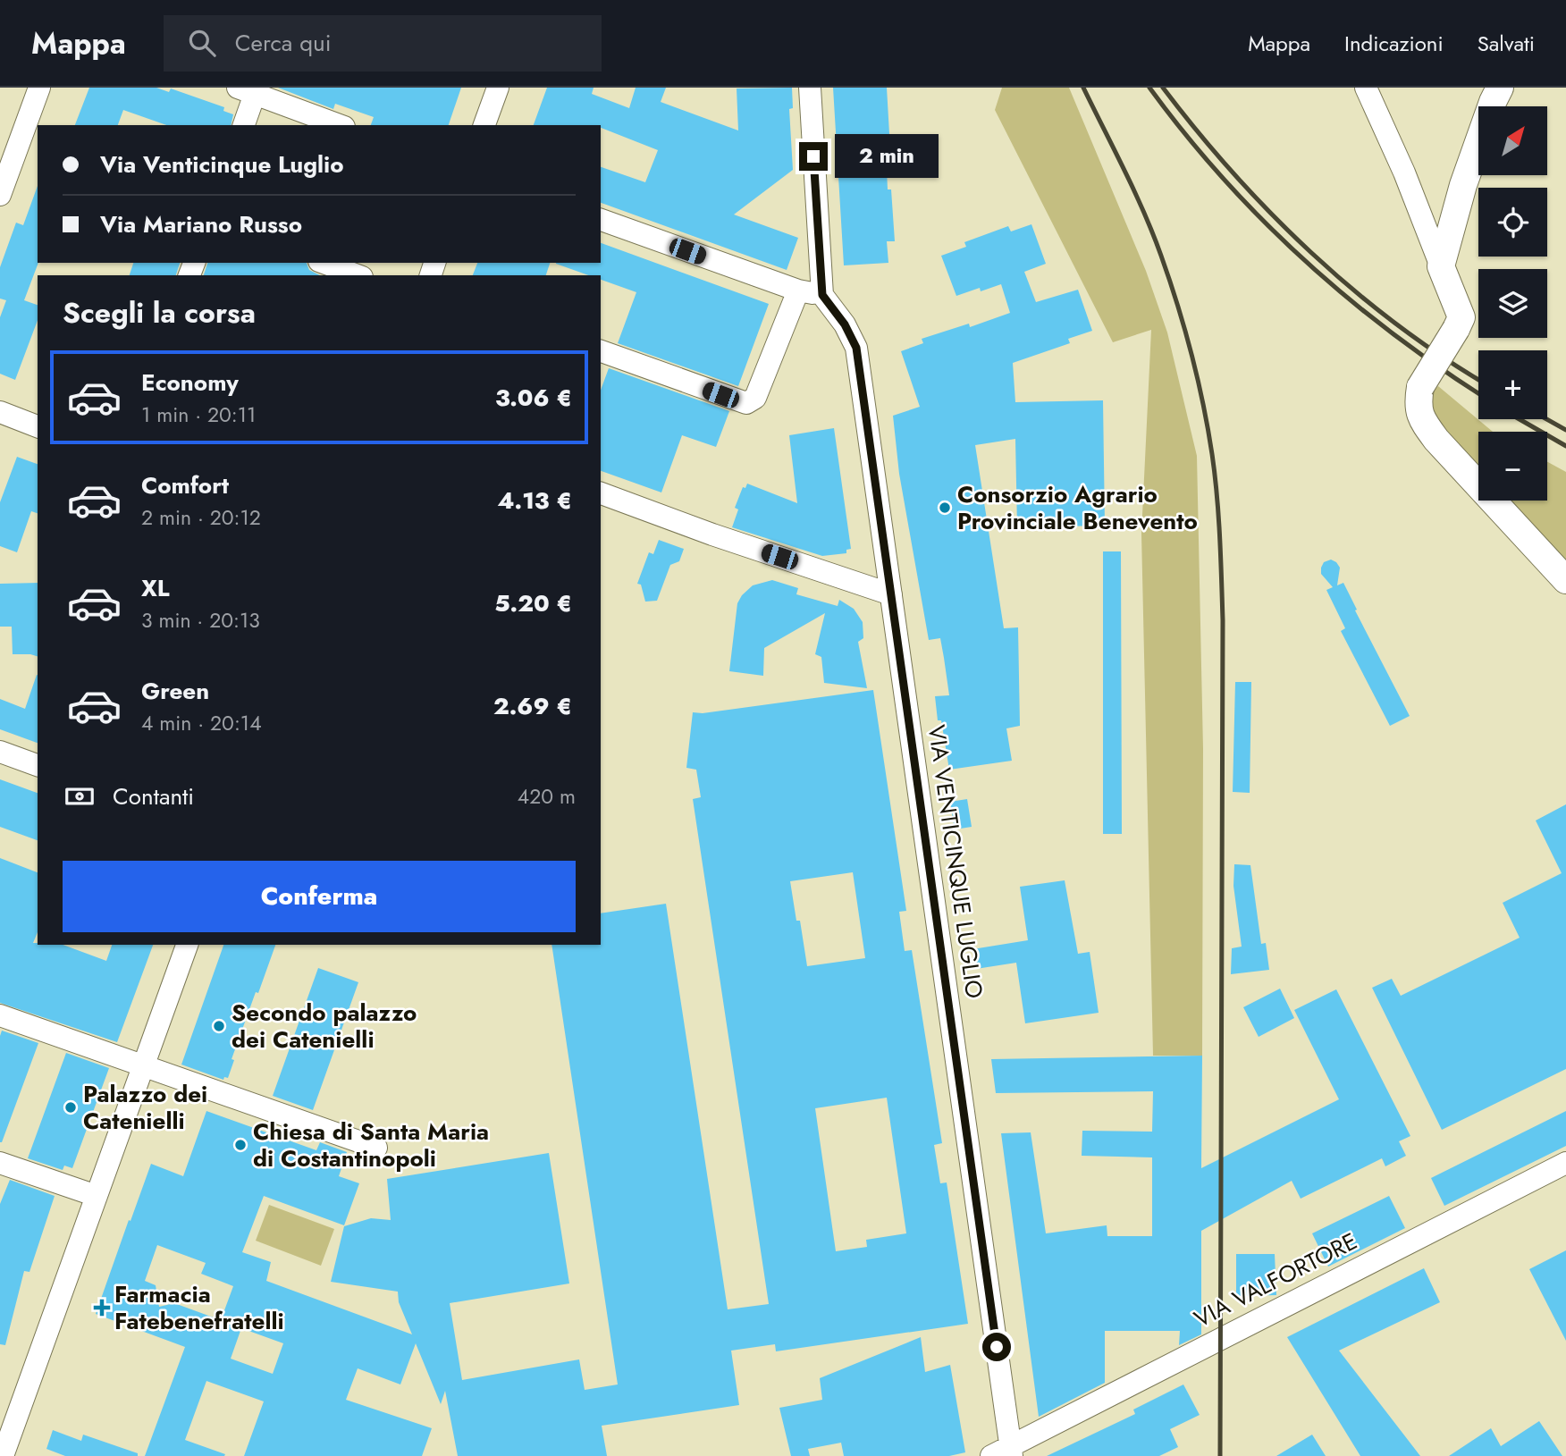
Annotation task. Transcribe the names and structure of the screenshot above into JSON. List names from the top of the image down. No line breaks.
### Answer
{"streets":{"street":["VIA VENTICINQUE LUGLIO","VIA VALFORTORE"]},"crossings":[["VIA VENTICINQUE LUGLIO","VIA VALFORTORE"]],"places":{"other":["Consorzio Agrario Provinciale Benevento","Secondo palazzo dei Catenielli","Palazzo dei Catenielli","Chiesa di Santa Maria di Costantinopoli"],"health":["Farmacia Fatebenefratelli"]},"north":"top right","page":{"header":"Mappa","search":"Cerca qui","nav":["Mappa","Indicazioni","Salvati"],"map_buttons":["+","−"],"banner":["Via Venticinque Luglio","Via Mariano Russo"],"bubble":"2 min","heading":"Scegli la corsa","list":[{"name":"Economy","note":"1 min · 20:11","value":"3.06 €"},{"name":"Comfort","note":"2 min · 20:12","value":"4.13 €"},{"name":"XL","note":"3 min · 20:13","value":"5.20 €"},{"name":"Green","note":"4 min · 20:14","value":"2.69 €"}],"pay":["Contanti","420 m"],"buttons":"Conferma"}}
